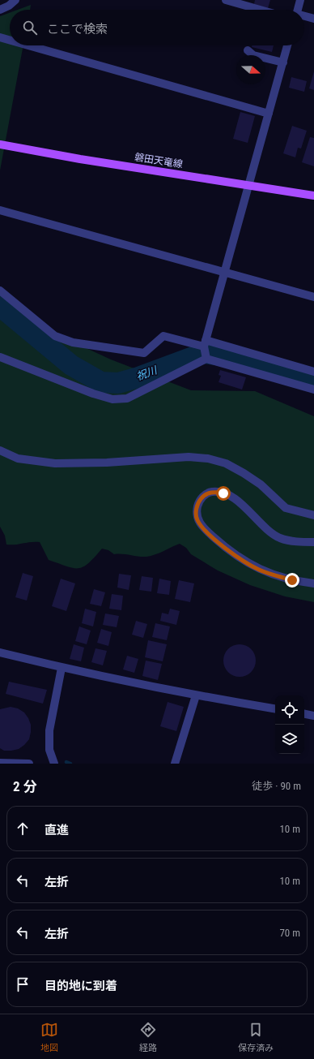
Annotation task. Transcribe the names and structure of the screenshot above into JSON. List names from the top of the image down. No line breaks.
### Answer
{"streets":{"main road":["磐田天竜線"]},"water":["祝川"],"north":"right","page":{"search":"ここで検索","heading":["2 分","徒歩 · 90 m"],"list":[["直進","10 m"],["左折","10 m"],["左折","70 m"],"目的地に到着"],"nav":["地図","経路","保存済み"]}}
